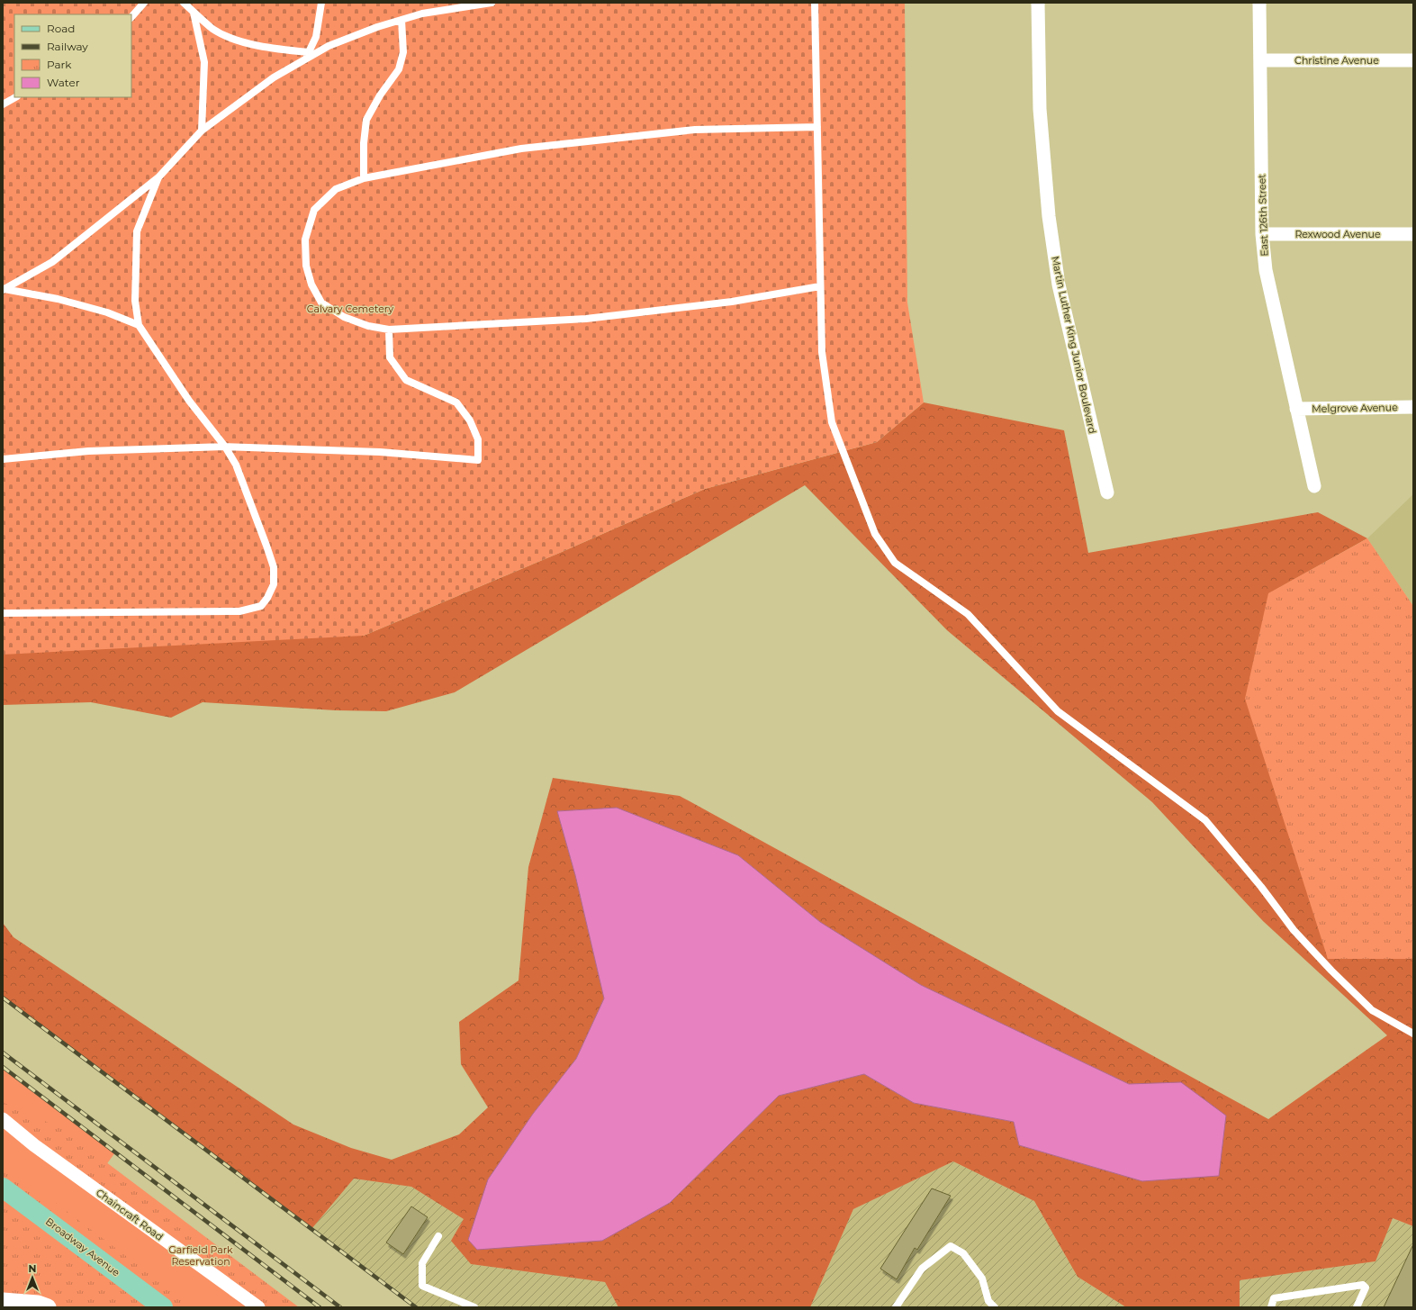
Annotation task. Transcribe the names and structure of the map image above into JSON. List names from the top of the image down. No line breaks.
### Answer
{"streets":{"main road":["Broadway Avenue"],"street":["Christine Avenue","East 126th Street","Rexwood Avenue","Martin Luther King Junior Boulevard","Melgrove Avenue","Chaincraft Road"]},"crossings":[["Christine Avenue","East 126th Street"],["East 126th Street","Rexwood Avenue"],["East 126th Street","Melgrove Avenue"]],"parks":["Calvary Cemetery","Garfield Park Reservation"],"legend":["Road","Railway","Park","Water"],"north":"top"}
